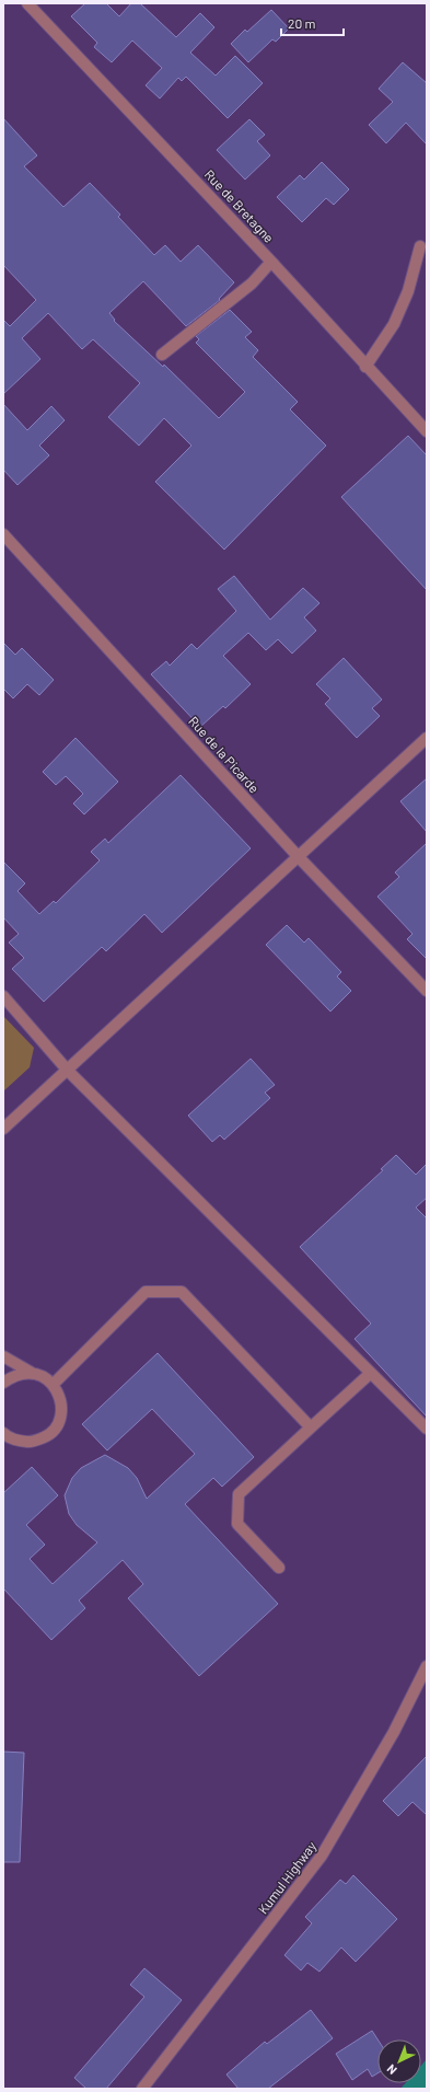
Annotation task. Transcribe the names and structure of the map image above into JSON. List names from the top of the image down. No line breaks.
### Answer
{"streets":{"street":["Rue de Bretagne","Rue de la Picarde","Kumul Highway"]},"scale_bar":"20 m","north":"bottom left"}
